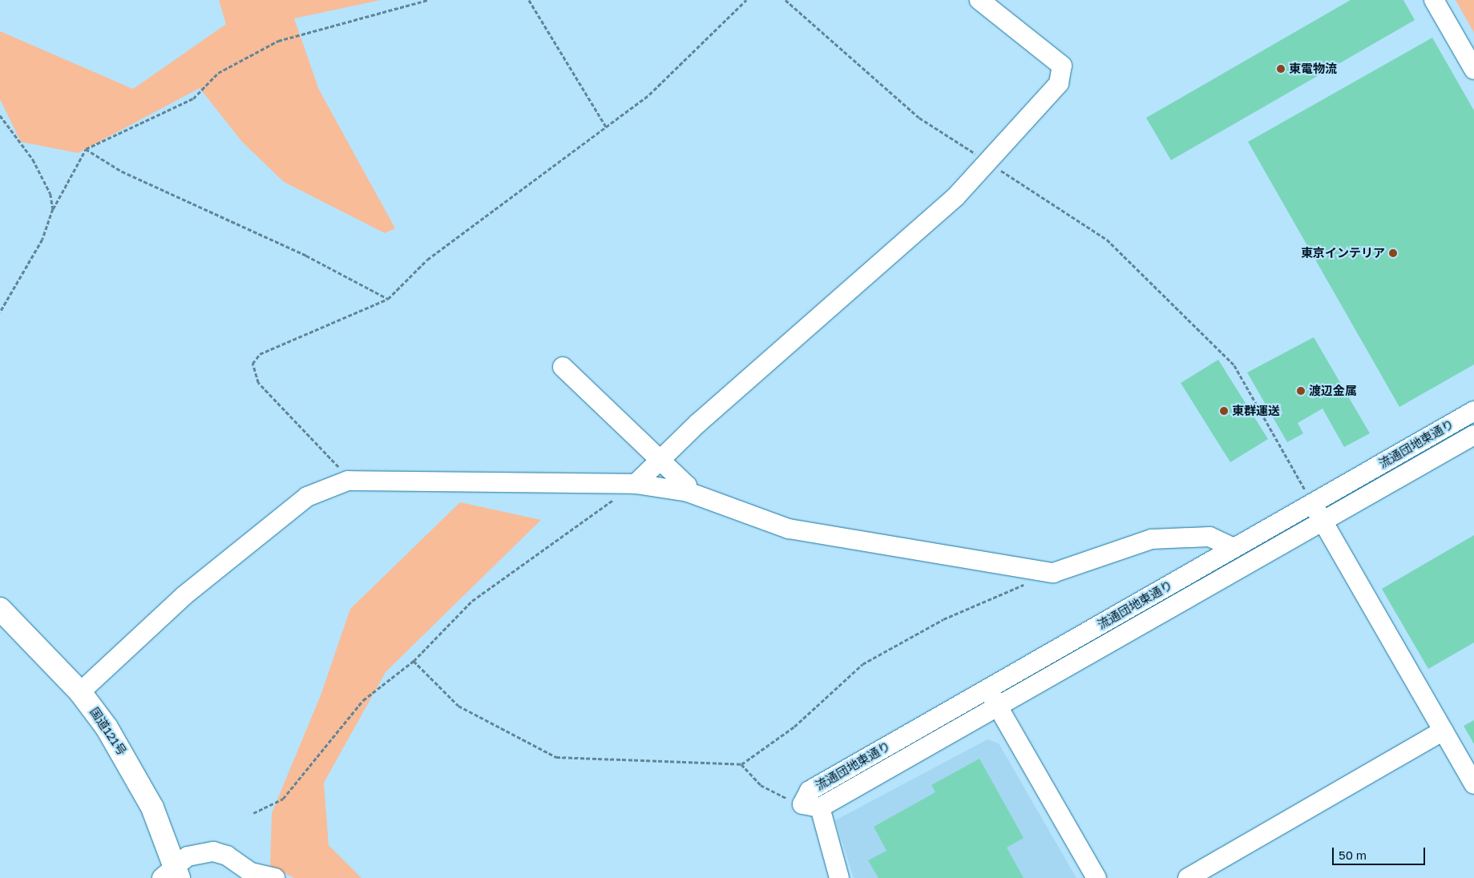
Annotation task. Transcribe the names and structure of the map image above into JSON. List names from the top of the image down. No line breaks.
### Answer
{"streets":{"highway":["国道121号"],"street":["流通団地東通り"]},"places":["東電物流","東京インテリア","渡辺金属","東群運送"],"scale_bar":"50 m"}
